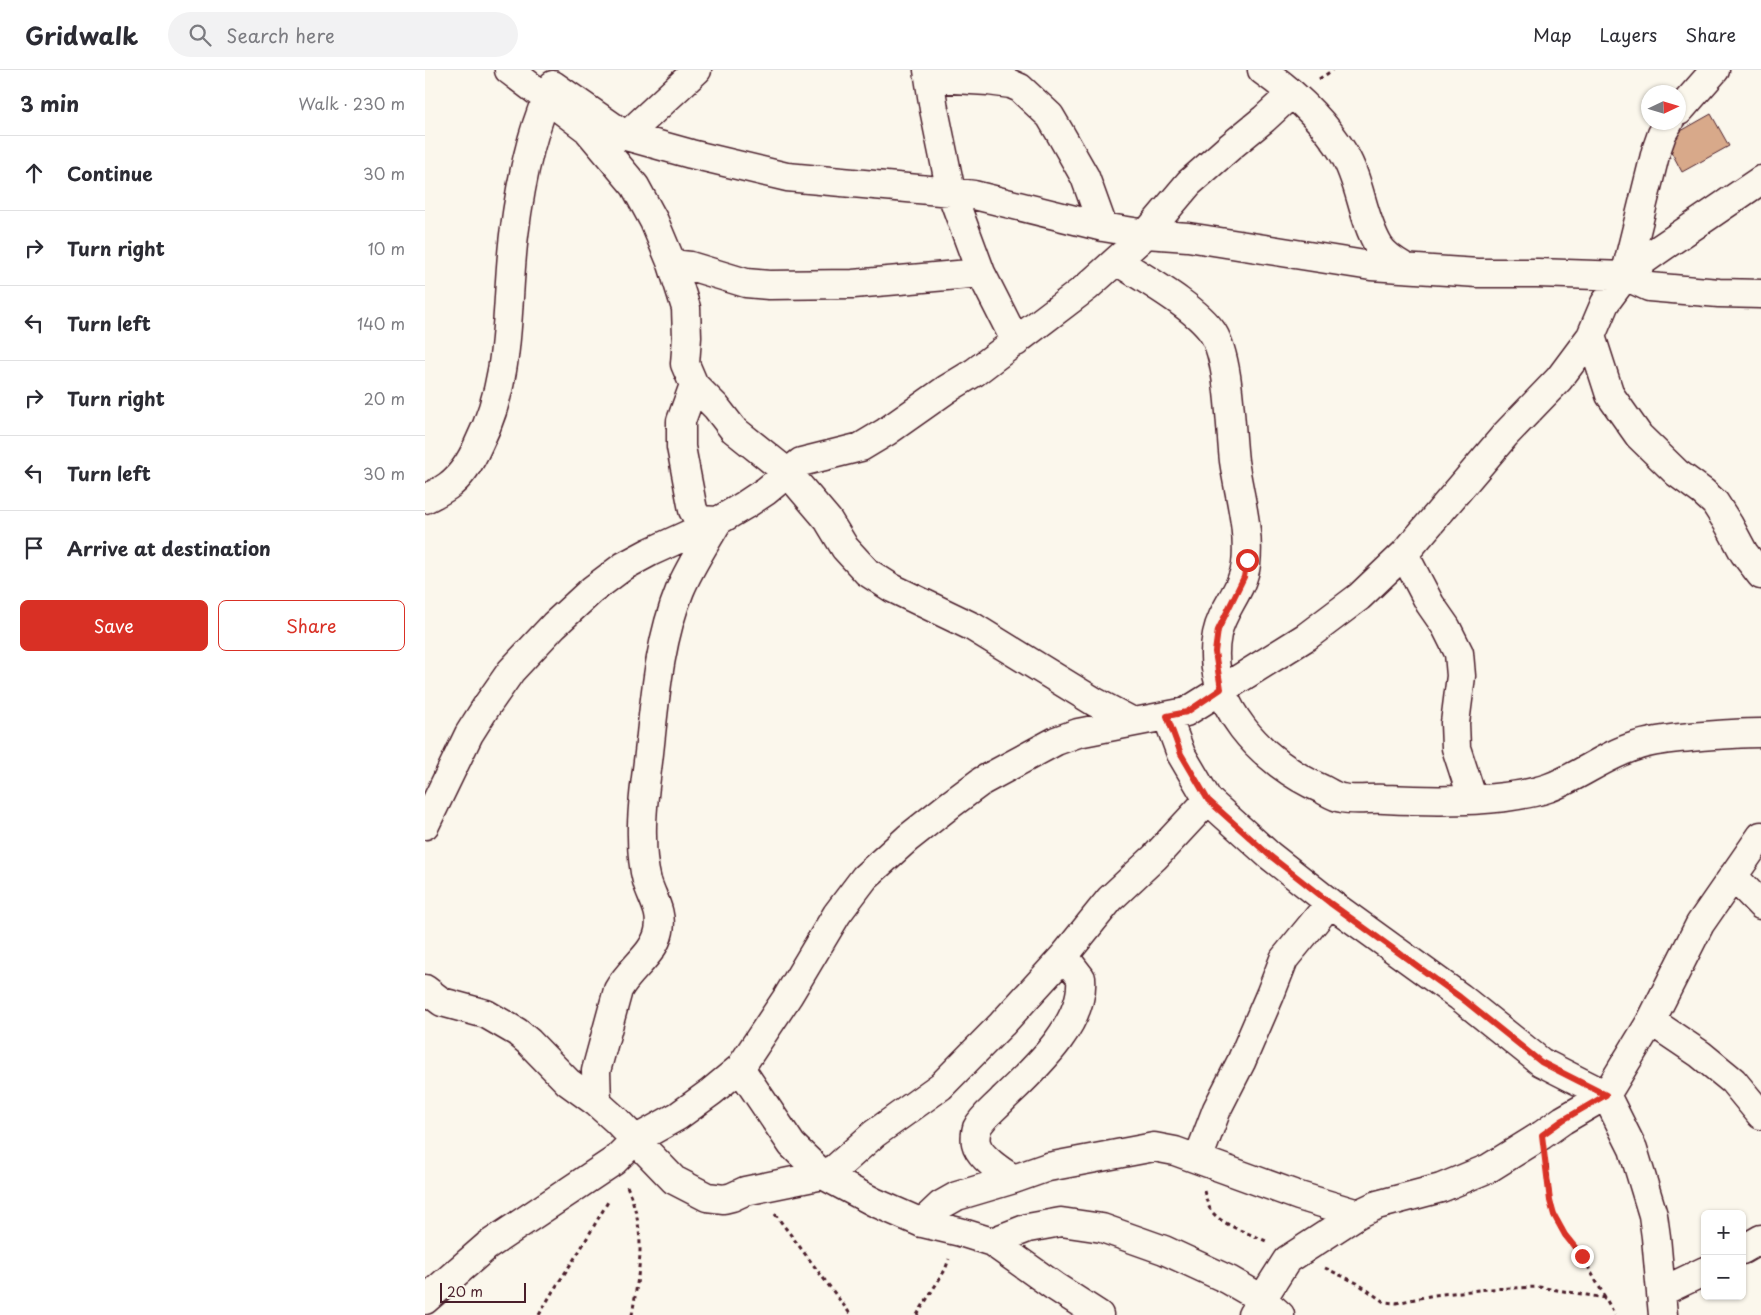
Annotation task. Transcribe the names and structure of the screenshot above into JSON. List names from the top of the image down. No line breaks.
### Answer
{"scale_bar":"20 m","north":"right","page":{"header":"Gridwalk","search":"Search here","nav":["Map","Layers","Share"],"heading":["3 min","Walk · 230 m"],"list":[["Continue","30 m"],["Turn right","10 m"],["Turn left","140 m"],["Turn right","20 m"],["Turn left","30 m"],"Arrive at destination"],"buttons":["Save","Share"],"map_buttons":["+","−"],"scale":"20 m"}}
